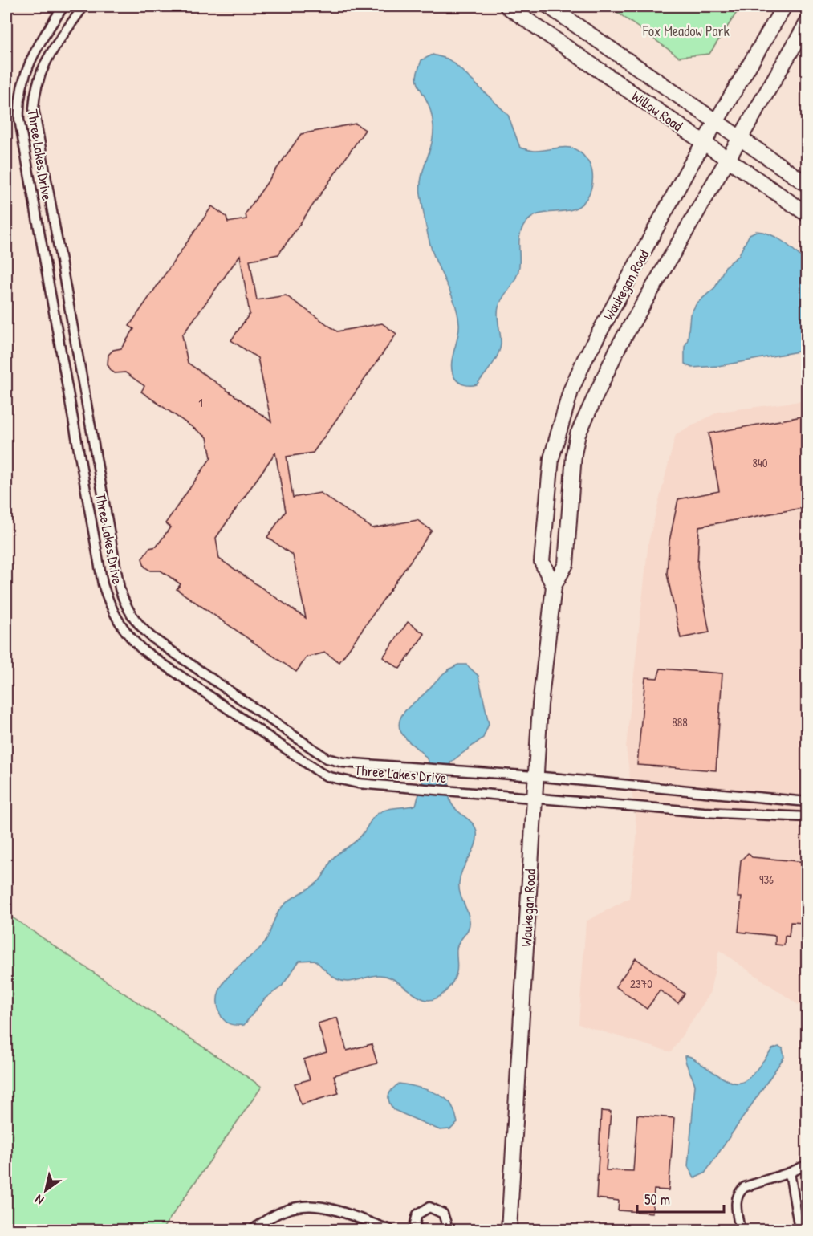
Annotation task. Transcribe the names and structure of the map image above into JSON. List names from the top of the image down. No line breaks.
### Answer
{"streets":{"main road":["Willow Road","Waukegan Road"],"street":["Three Lakes Drive"]},"crossings":[["Willow Road","Waukegan Road"],["Three Lakes Drive","Waukegan Road"]],"parks":["Fox Meadow Park"],"house_numbers":["1","840","888","936","2370"],"scale_bar":"50 m","north":"bottom left"}
